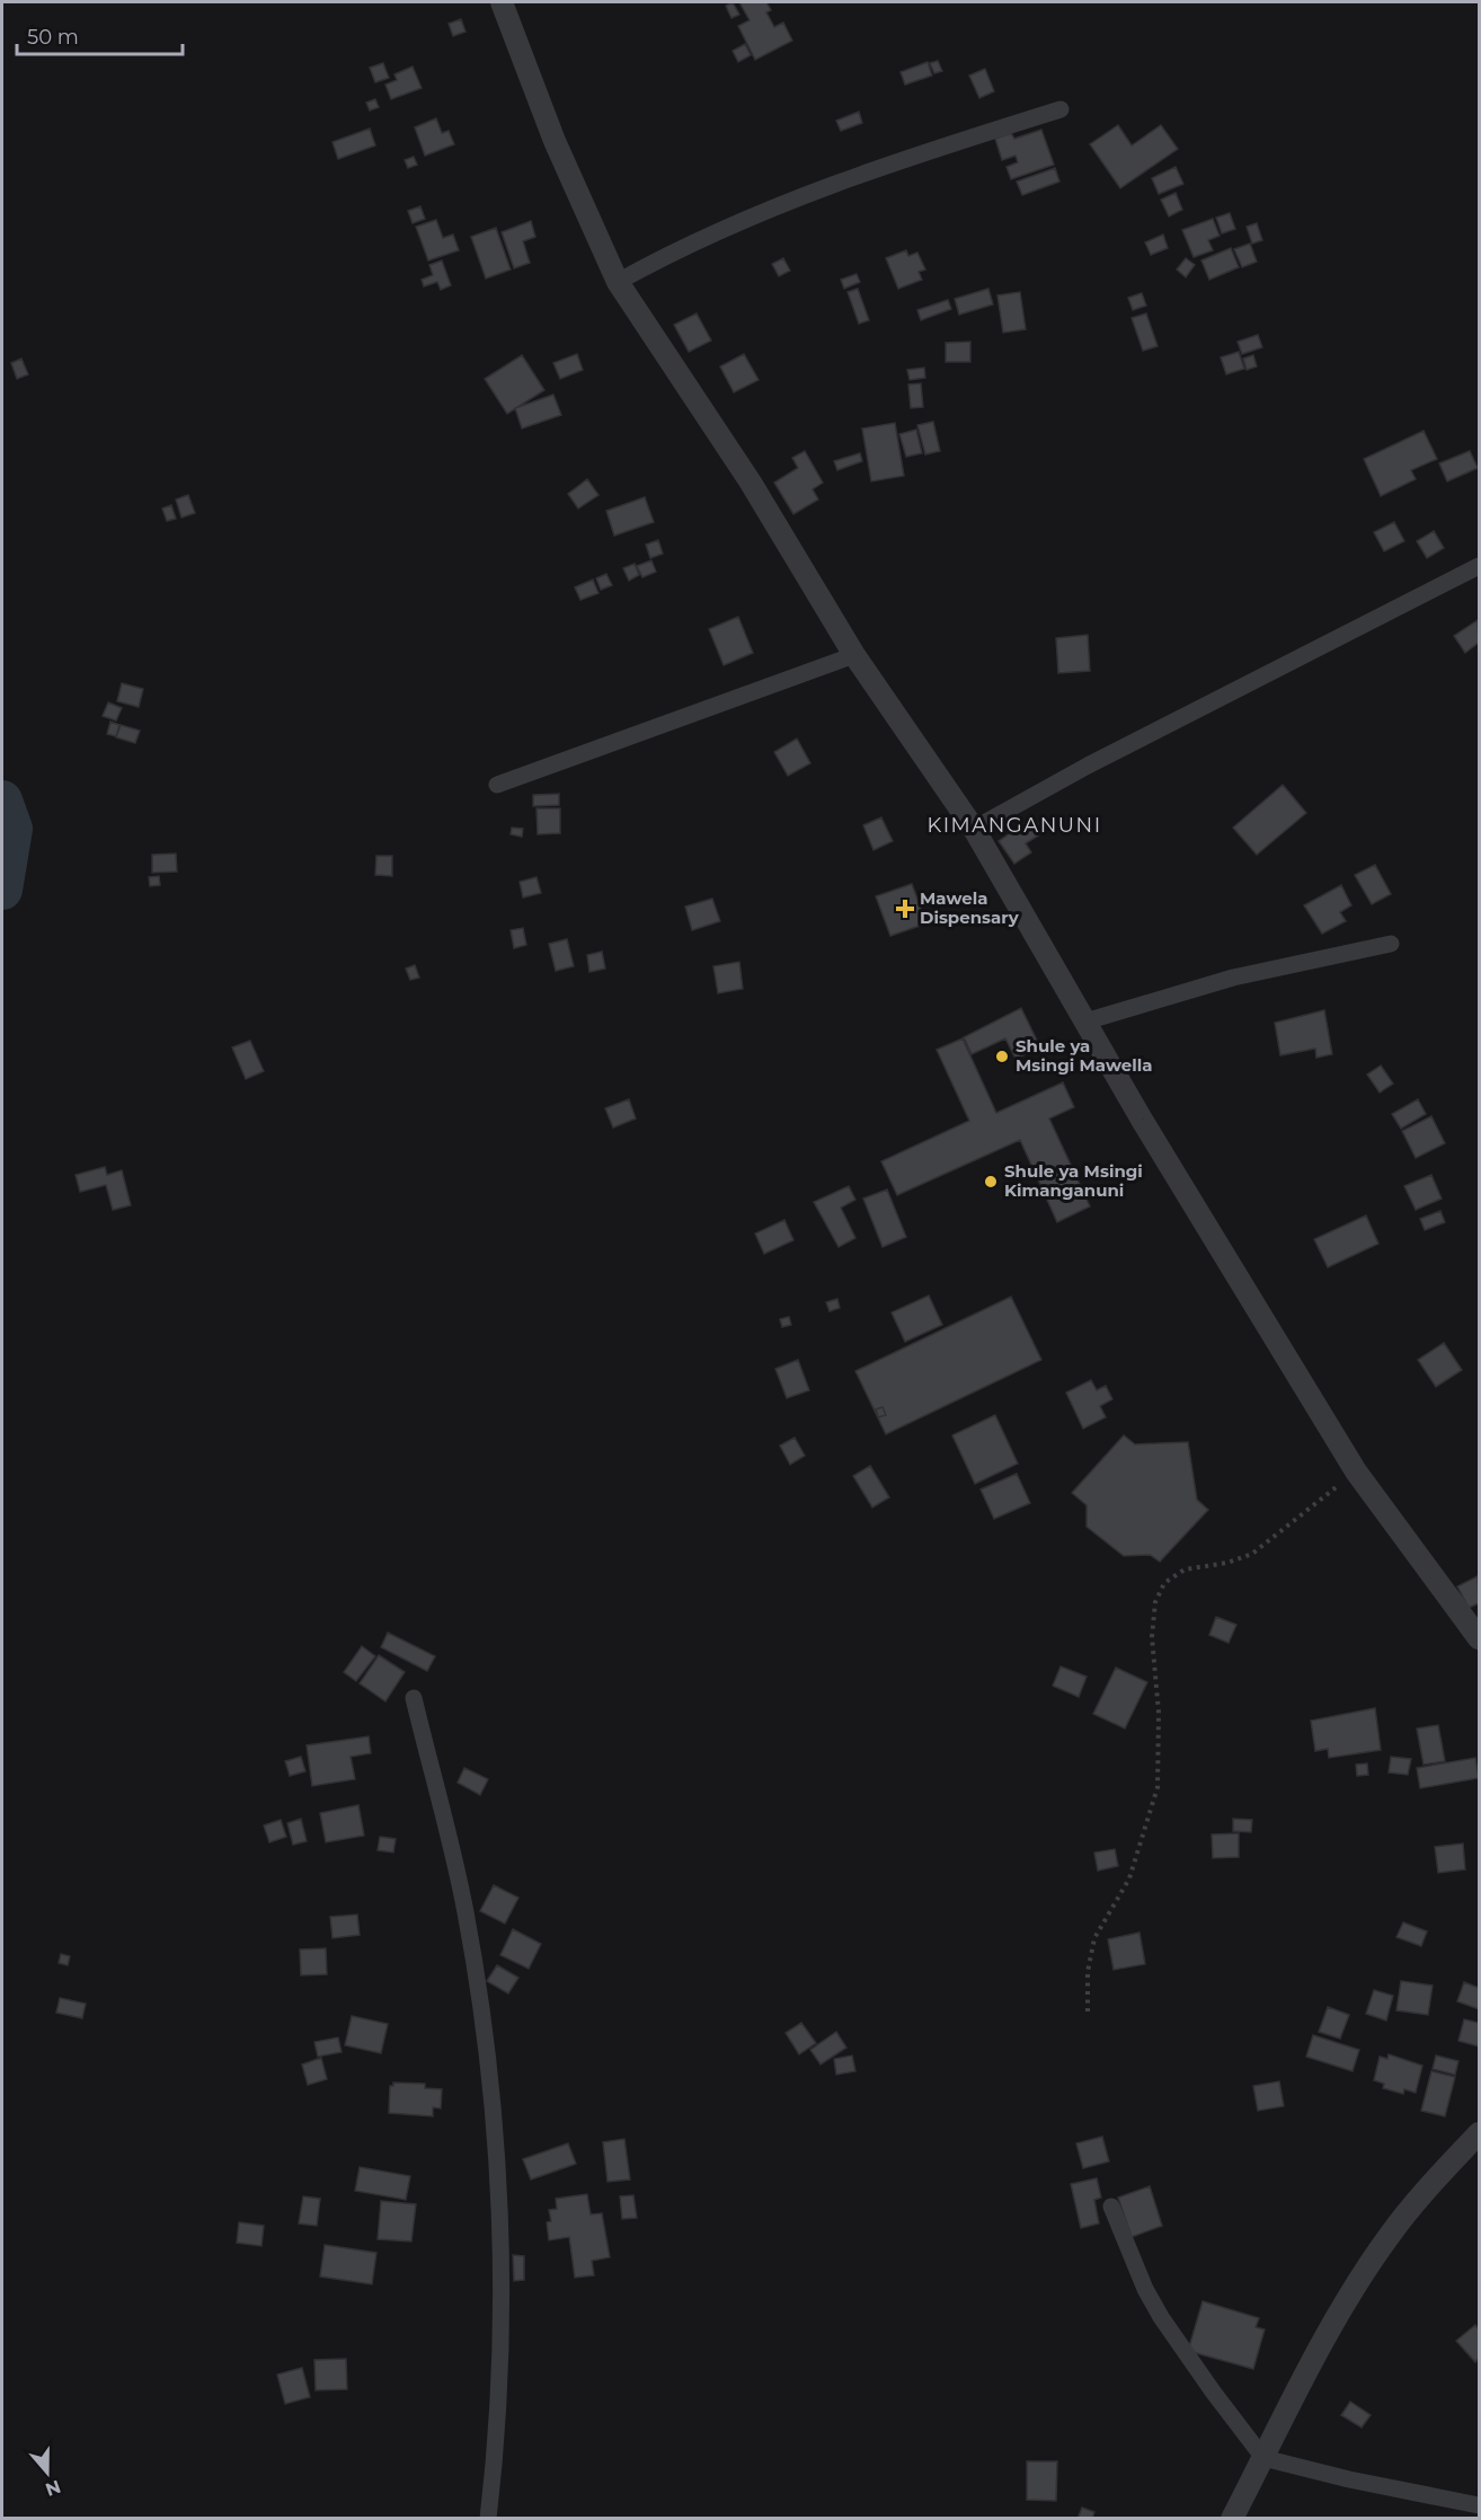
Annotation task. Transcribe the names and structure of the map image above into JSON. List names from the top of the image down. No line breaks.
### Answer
{"districts":["KIMANGANUNI"],"places":{"health":["Mawela Dispensary"],"other":["Shule ya Msingi Mawella","Shule ya Msingi Kimanganuni"]},"scale_bar":"50 m","north":"bottom"}
